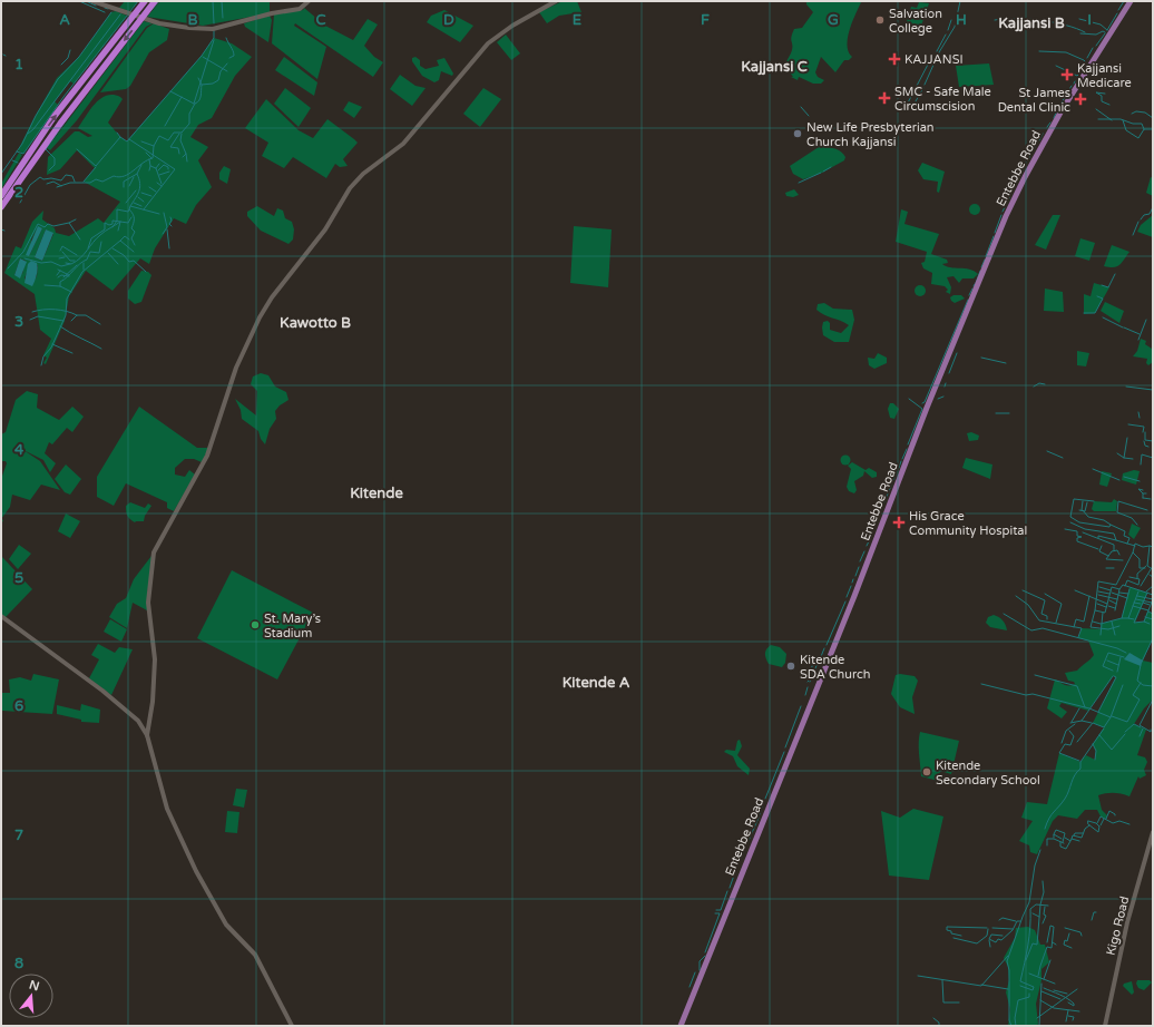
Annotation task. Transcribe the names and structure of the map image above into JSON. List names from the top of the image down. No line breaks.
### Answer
{"streets":{"main road":["Entebbe Road"],"street":["Kigo Road"]},"districts":["Kajjansi B","Kajjansi C","Kawotto B","Kitende","Kitende A"],"places":{"other":["Salvation College","New Life Presbyterian Church Kajjansi","St. Mary’s Stadium","Kitende SDA Church","Kitende Secondary School"],"health":["KAJJANSI","Kajjansi Medicare","SMC - Safe Male Circumscision","St James Dental Clinic","His Grace Community Hospital"]},"north":"top","grid":{"columns":["A","B","C","D","E","F","G","H","I"],"rows":["1","2","3","4","5","6","7","8"]}}
